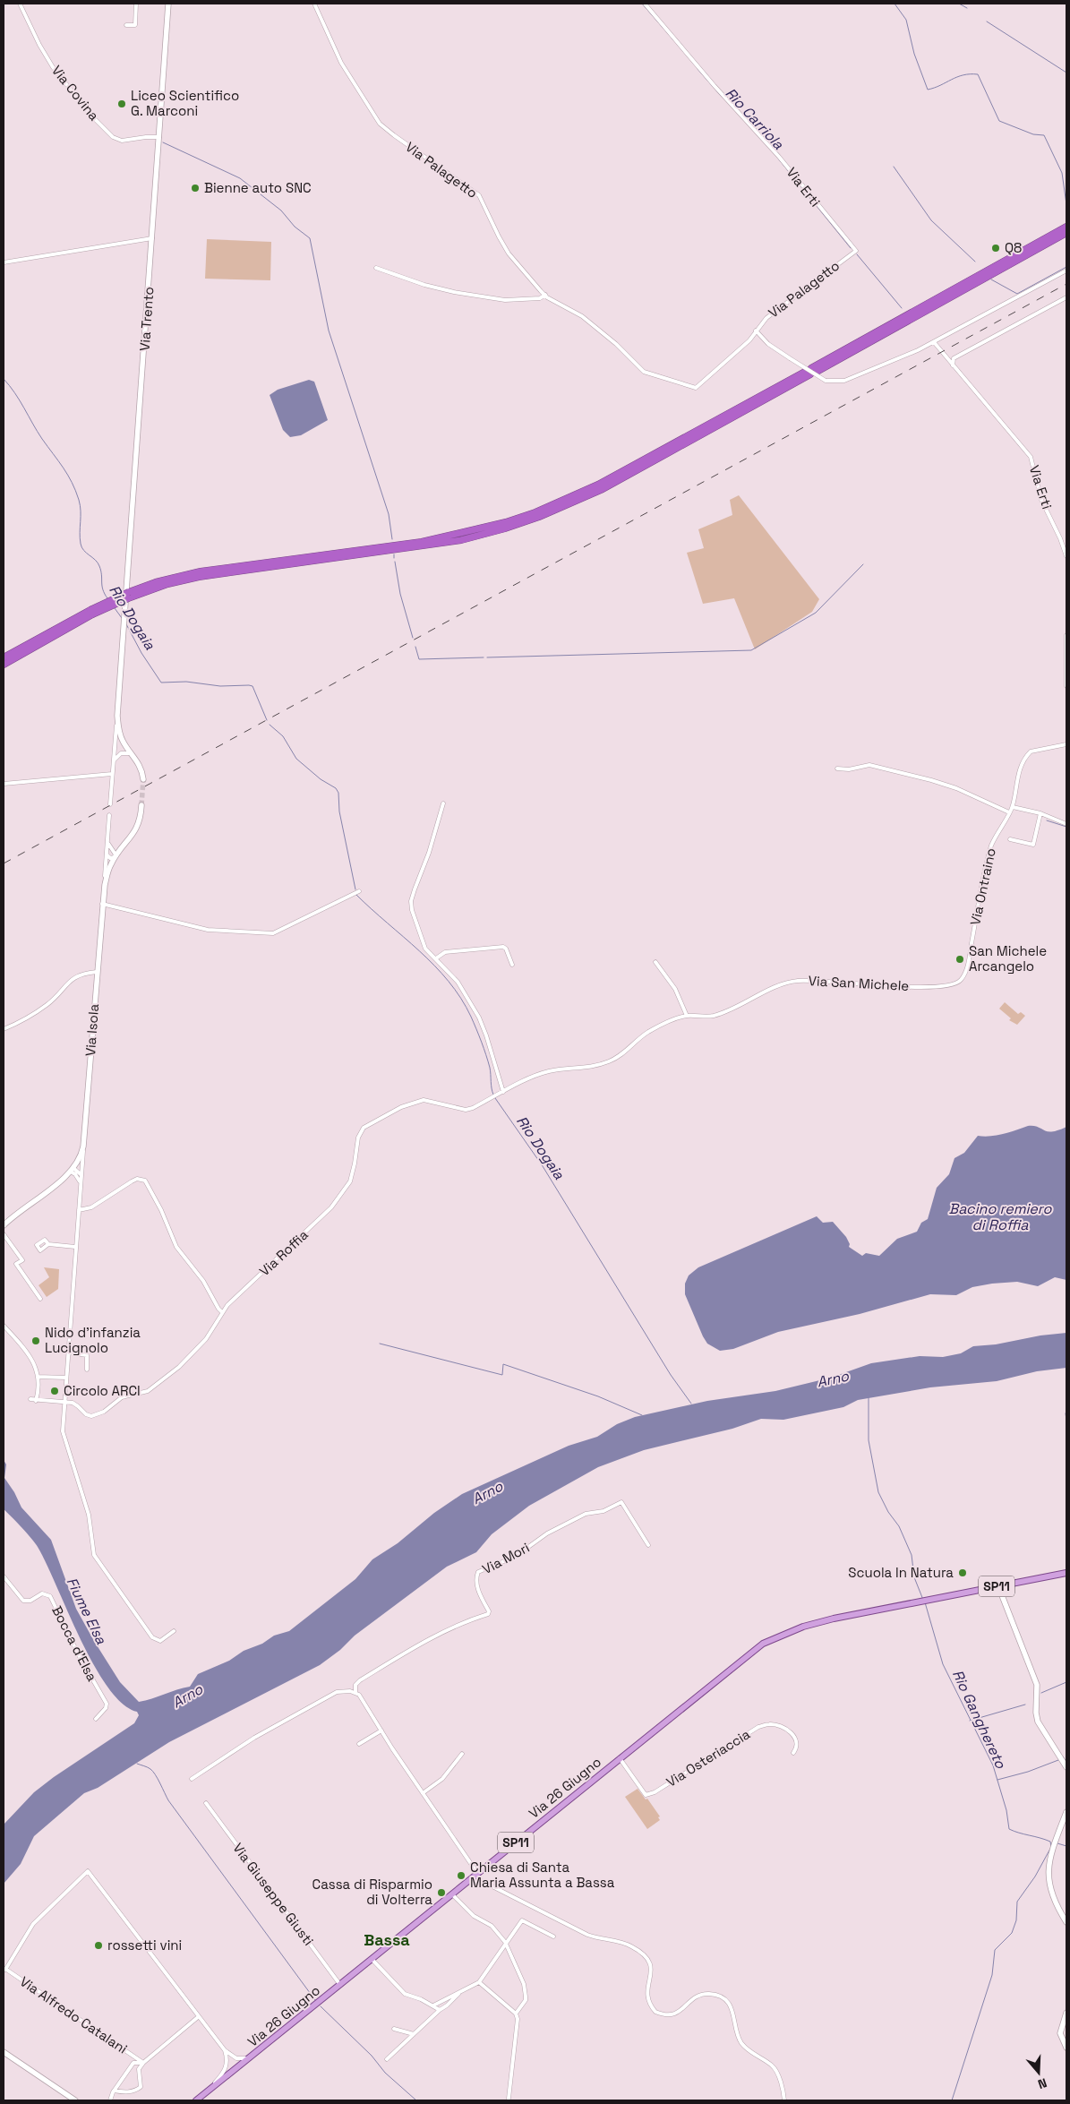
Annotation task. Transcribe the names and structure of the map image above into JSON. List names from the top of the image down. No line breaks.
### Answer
{"streets":{"main road":["SP11","Via 26 Giugno"],"street":["Via Covina","Via Palagetto","Via Erti","Via Trento","Via Ontraino","Via San Michele","Via Isola","Via Roffia","Via Mori","Bocca d'Elsa","Via Osteriaccia","Via Giuseppe Giusti","Via Alfredo Catalani"]},"crossings":[["Via Covina","Via Trento"],["Via Palagetto","Via Erti"],["Via Ontraino","Via San Michele"],["Via San Michele","Via Roffia"],["Via Isola","Via Roffia"],["SP11","Via 26 Giugno"],["Via Osteriaccia","Via 26 Giugno"],["Via 26 Giugno","Via Giuseppe Giusti"]],"districts":["Bassa"],"water":["Rio Carriola","Rio Dogaia","Bacino remiero di Roffia","Arno","Fiume Elsa","Rio Ganghereto"],"places":["Liceo Scientifico G. Marconi","Bienne auto SNC","Q8","San Michele Arcangelo","Nido d'infanzia Lucignolo","Circolo ARCI","Scuola In Natura","Chiesa di Santa Maria Assunta a Bassa","Cassa di Risparmio di Volterra","rossetti vini"],"north":"bottom"}
